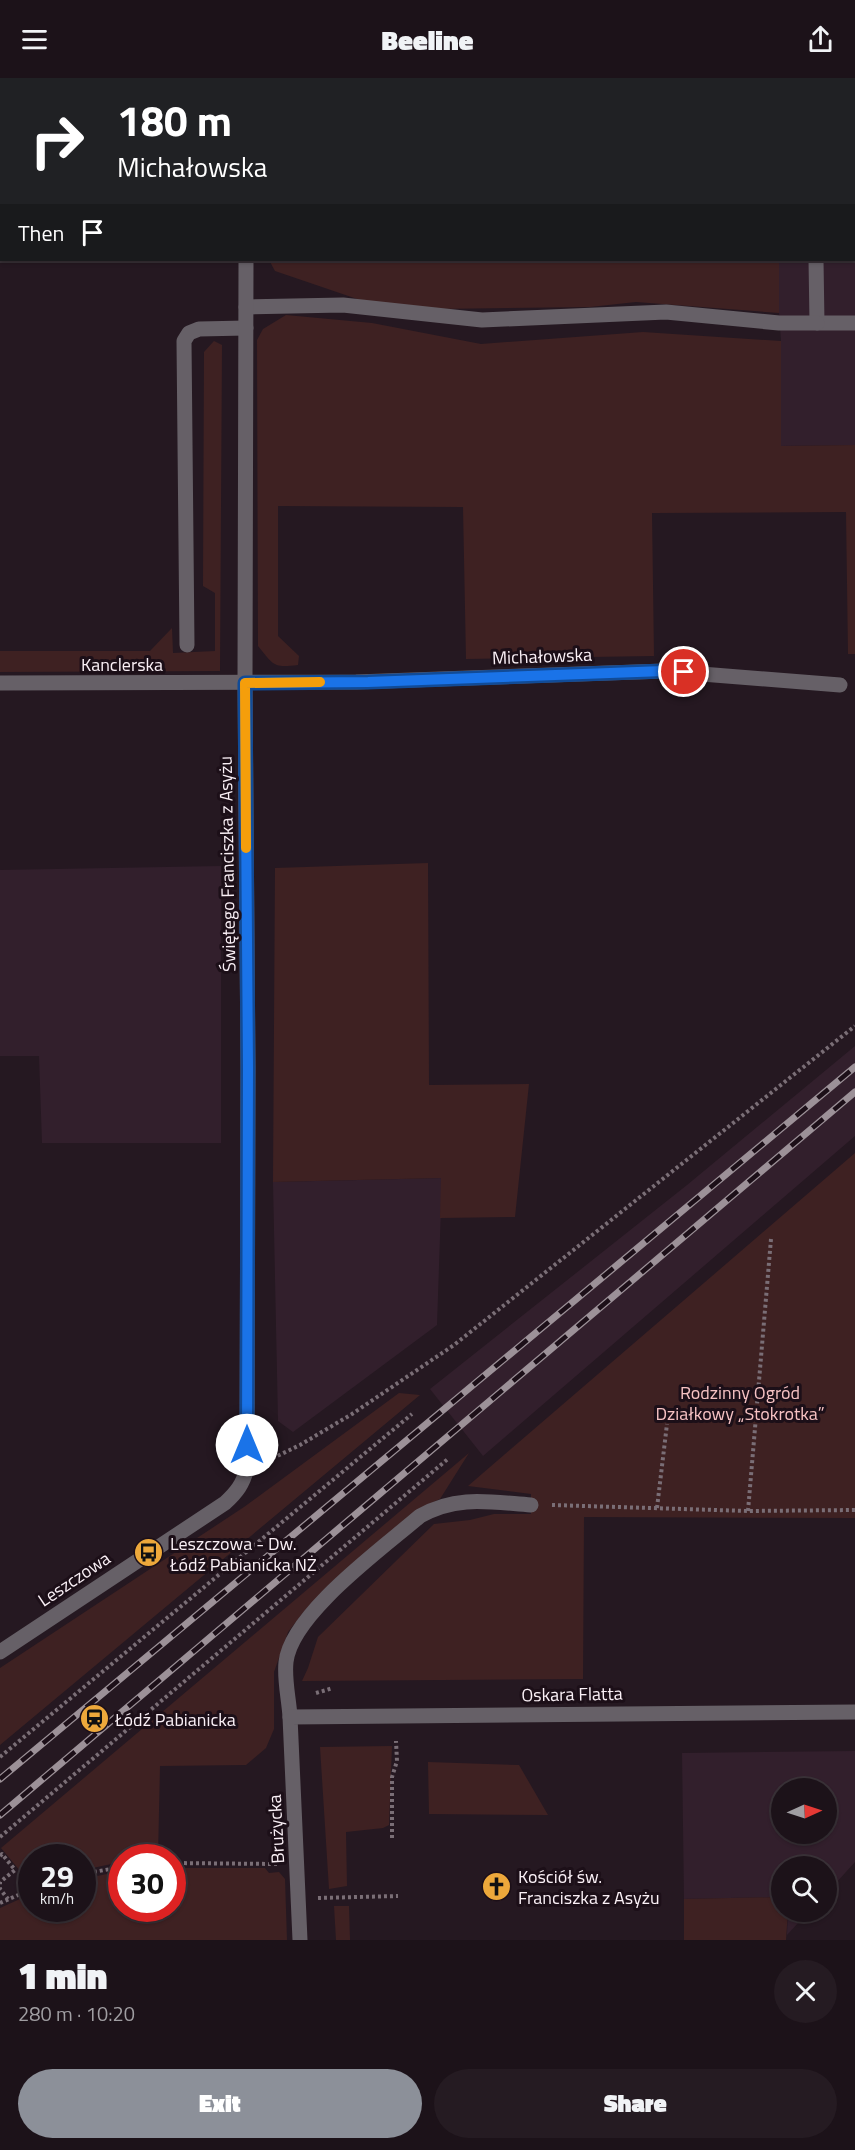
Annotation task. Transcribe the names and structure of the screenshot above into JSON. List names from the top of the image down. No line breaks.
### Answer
{"streets":{"street":["Michałowska","Kanclerska","Świętego Franciszka z Asyżu","Leszczowa","Oskara Flatta","Brużycka"]},"crossings":[["Michałowska","Kanclerska"],["Michałowska","Świętego Franciszka z Asyżu"],["Kanclerska","Świętego Franciszka z Asyżu"],["Świętego Franciszka z Asyżu","Leszczowa"],["Oskara Flatta","Brużycka"]],"parks":["Rodzinny Ogród Działkowy „Stokrotka”"],"places":{"bus stop":["Leszczowa - Dw. Łódź Pabianicka NŻ"],"station":["Łódź Pabianicka"],"church":["Kościół św. Franciszka z Asyżu"]},"north":"right","page":{"header":"Beeline","turn":["180 m","Michałowska"],"then":"Then","speed":"29 km/h","limit":"30","heading":["1 min","280 m · 10:20"],"buttons":["Exit","Share"]}}
